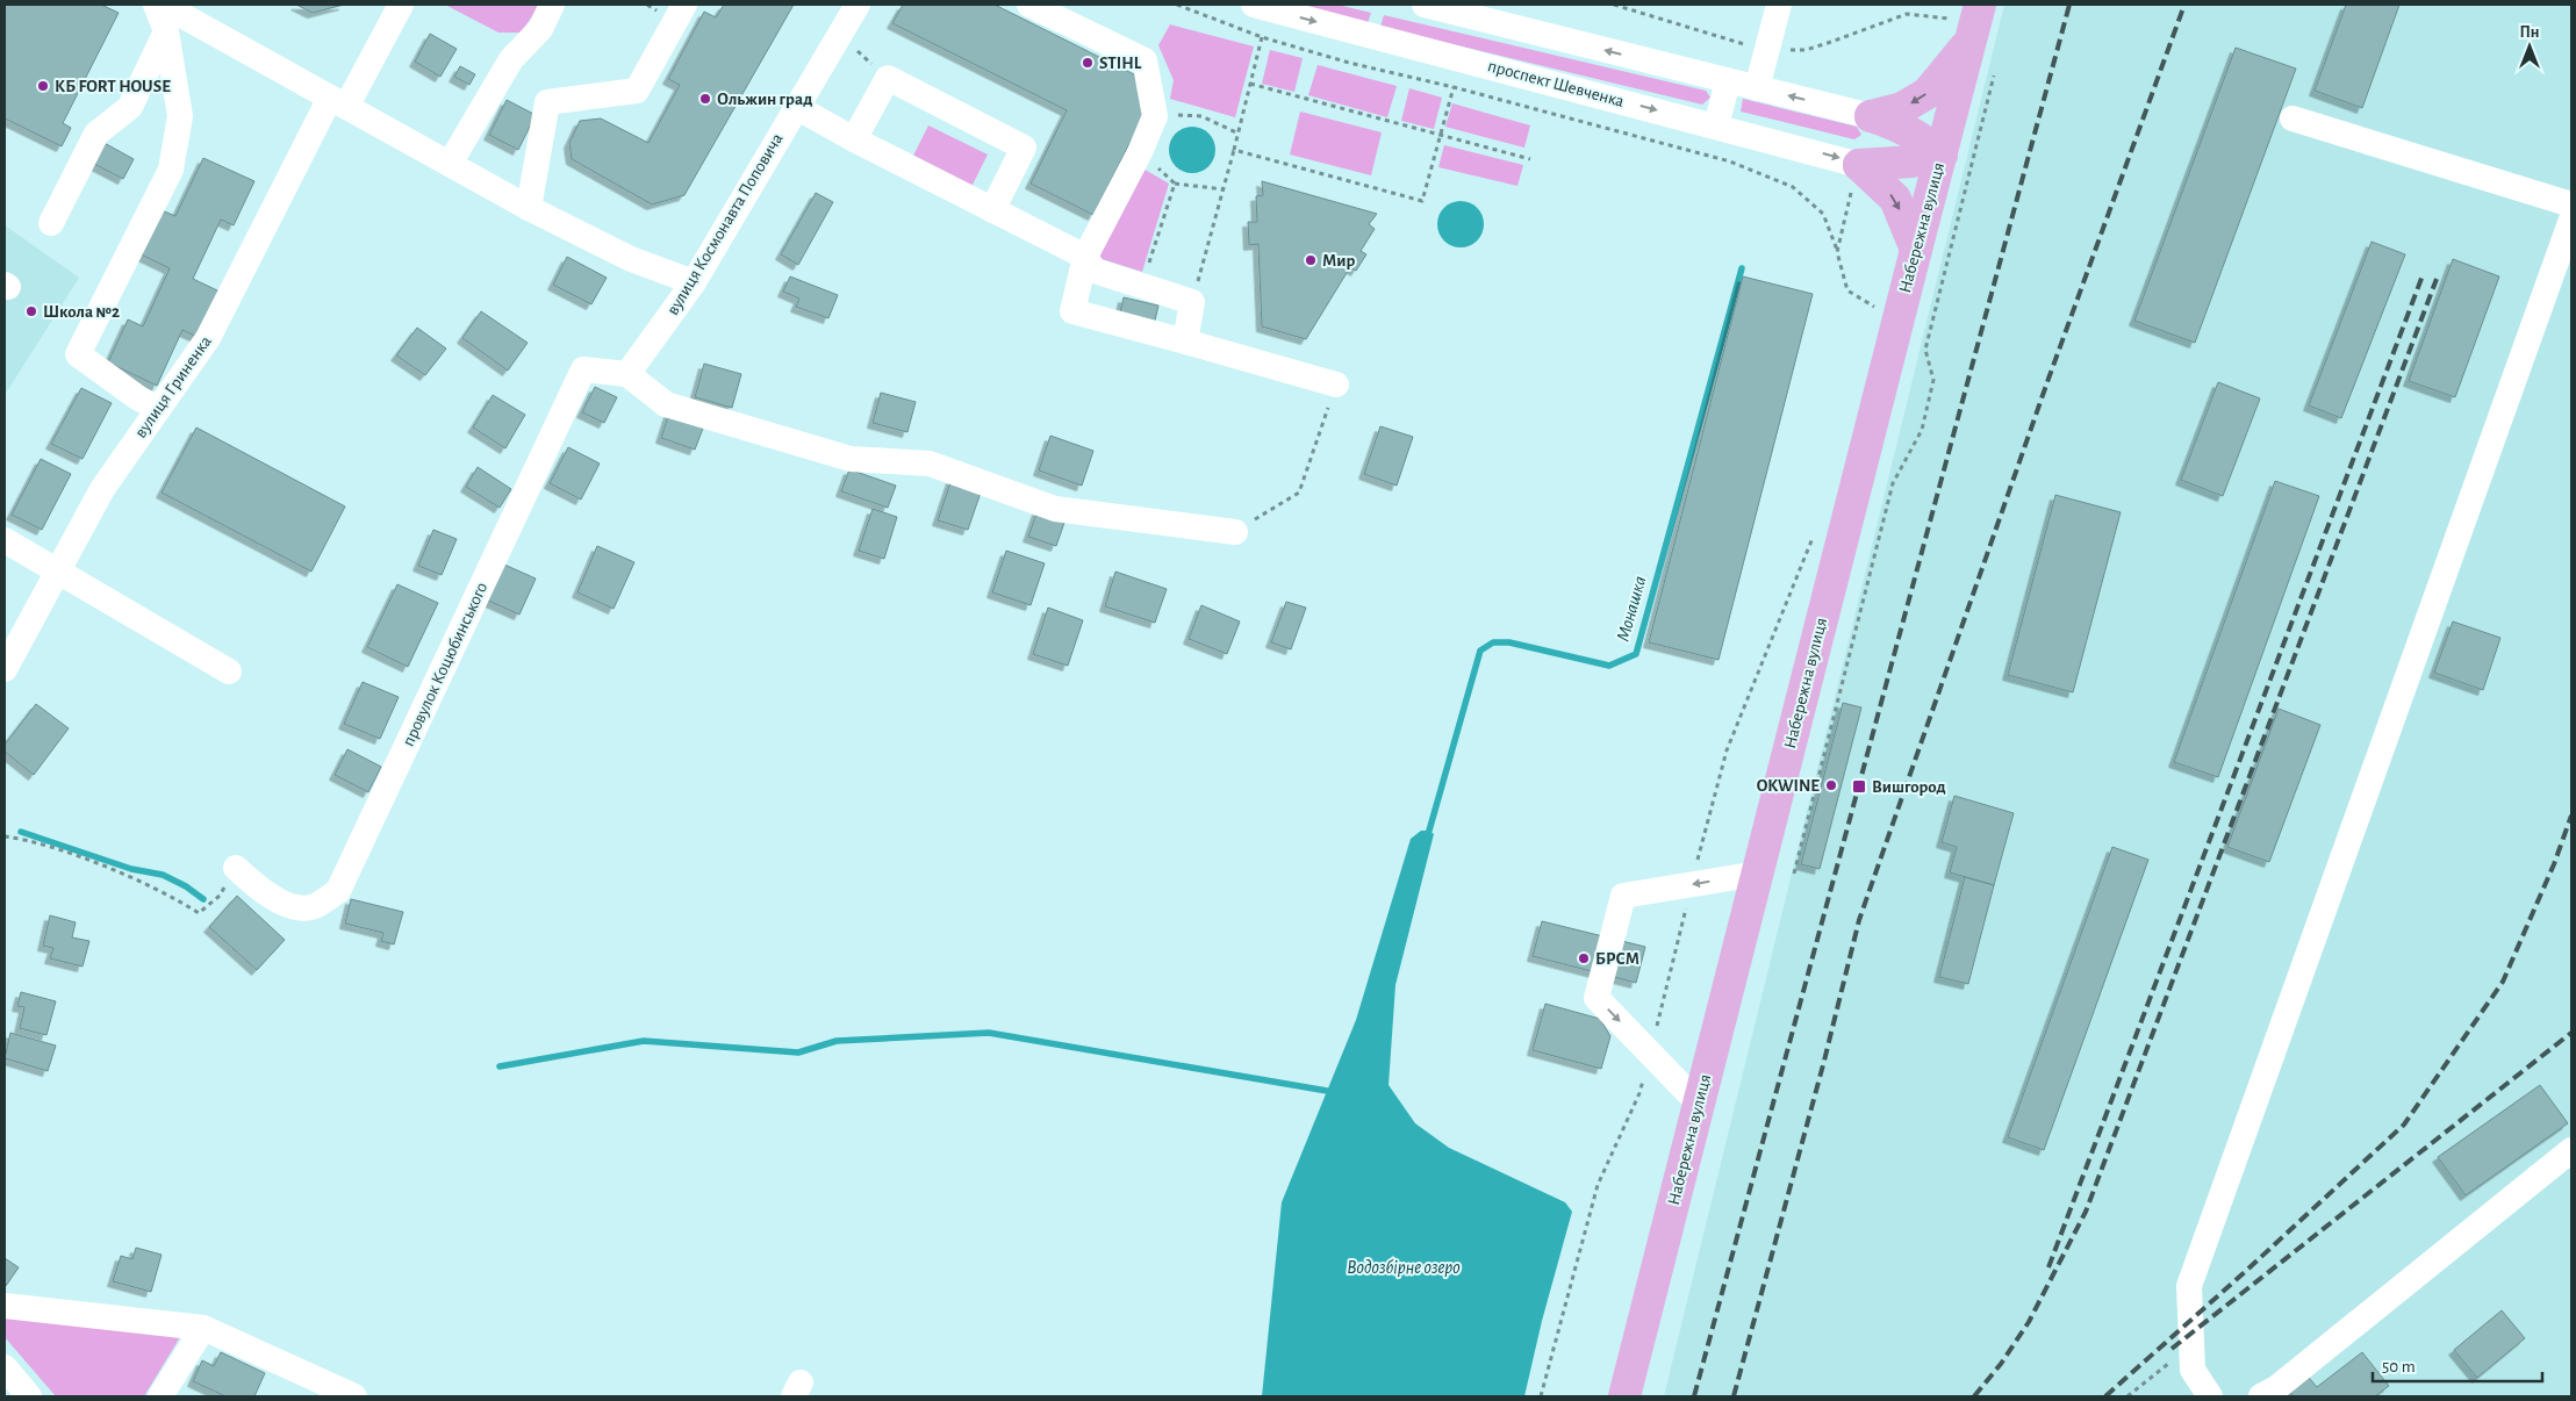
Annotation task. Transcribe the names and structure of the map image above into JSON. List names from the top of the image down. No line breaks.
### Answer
{"streets":{"main road":["Набережна вулиця"],"street":["проспект Шевченка","вулиця Космонавта Поповича","вулиця Гриненка","провулок Коцюбинського"]},"crossings":[["вулиця Космонавта Поповича","провулок Коцюбинського"]],"water":["Монашка","Водозбірне озеро"],"places":{"other":["STIHL","КБ FORT HOUSE","Ольжин град","Мир","Школа №2","OKWINE","БРСМ"],"transit":["Вишгород"]},"scale_bar":"50 m","north":"top"}
